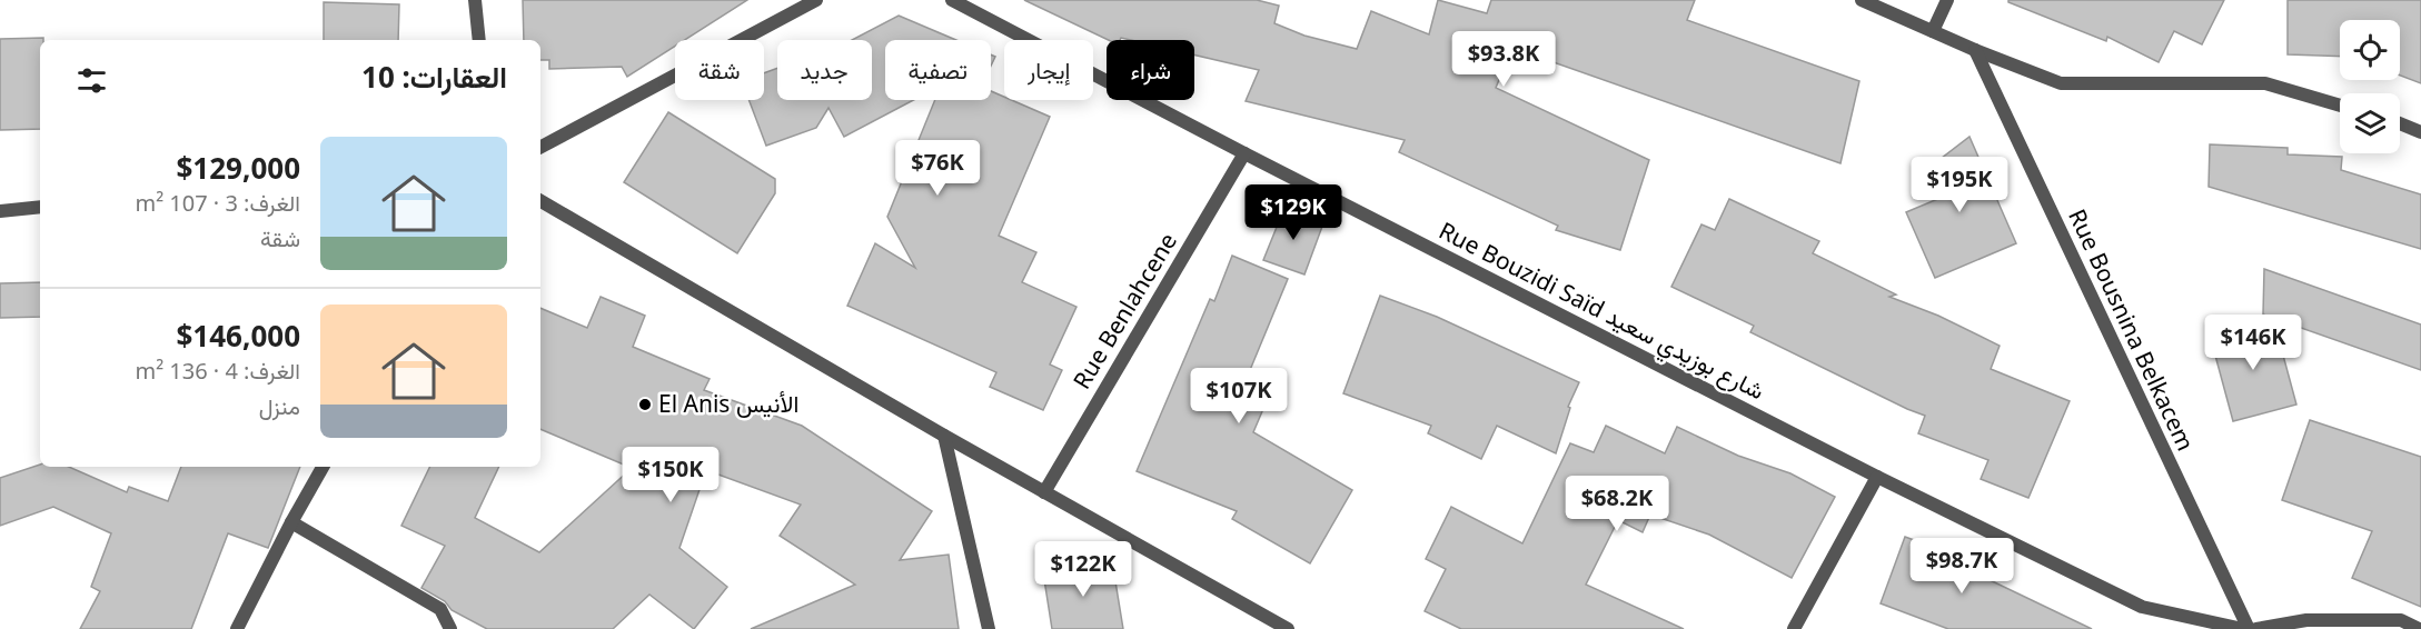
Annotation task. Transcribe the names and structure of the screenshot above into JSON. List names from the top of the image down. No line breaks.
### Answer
{"streets":{"street":["Rue Benlahcene","Rue Bouzidi Saïd شارع بوزيدي سعيد","Rue Bousnina Belkacem"]},"crossings":[["Rue Benlahcene","Rue Bouzidi Saïd شارع بوزيدي سعيد"]],"places":["El Anis الأنيس"],"page":{"price":["$93.8K","$76K","$195K","$129K","$146K","$107K","$150K","$68.2K","$98.7K","$122K"],"chip":["شراء","إيجار","تصفية","جديد","شقة"],"heading":"العقارات: 10","list":[{"name":"$129,000","note":"الغرف: 3 · 107 m² · شقة"},{"name":"$146,000","note":"الغرف: 4 · 136 m² · منزل"}]}}
